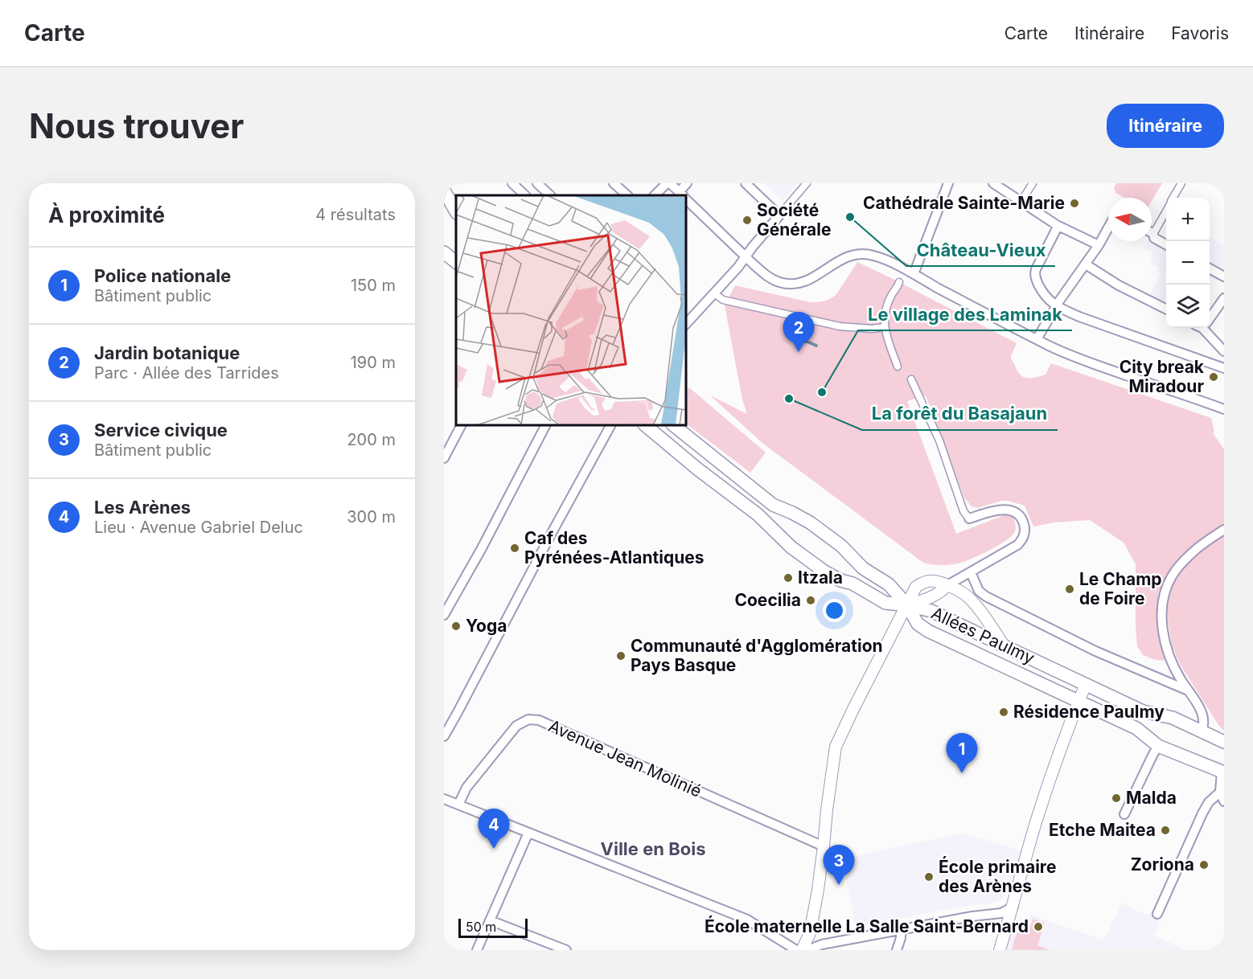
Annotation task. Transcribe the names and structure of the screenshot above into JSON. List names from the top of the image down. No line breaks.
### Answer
{"streets":{"main road":["Allées Paulmy"],"street":["Avenue Jean Molinié"]},"districts":["Ville en Bois"],"places":["Cathédrale Sainte-Marie","Château-Vieux","Société Générale","City break Miradour","Le village des Laminak","La forêt du Basajaun","Caf des Pyrénées-Atlantiques","Itzala","Le Champ de Foire","Coecilia","Yoga","Communauté d'Agglomération Pays Basque","Résidence Paulmy","Malda","Etche Maitea","Zoriona","École primaire des Arènes","École maternelle La Salle Saint-Bernard"],"scale_bar":"50 m","north":"left","page":{"header":"Carte","nav":["Carte","Itinéraire","Favoris"],"buttons":"Itinéraire","title":"Nous trouver","heading":["À proximité","4 résultats"],"map_buttons":["+","−"],"list":[{"mark":"1","name":"Police nationale","note":"Bâtiment public","value":"150 m"},{"mark":"2","name":"Jardin botanique","note":"Parc · Allée des Tarrides","value":"190 m"},{"mark":"3","name":"Service civique","note":"Bâtiment public","value":"200 m"},{"mark":"4","name":"Les Arènes","note":"Lieu · Avenue Gabriel Deluc","value":"300 m"}],"pins":["2","1","4","3"],"scale":"50 m"}}
